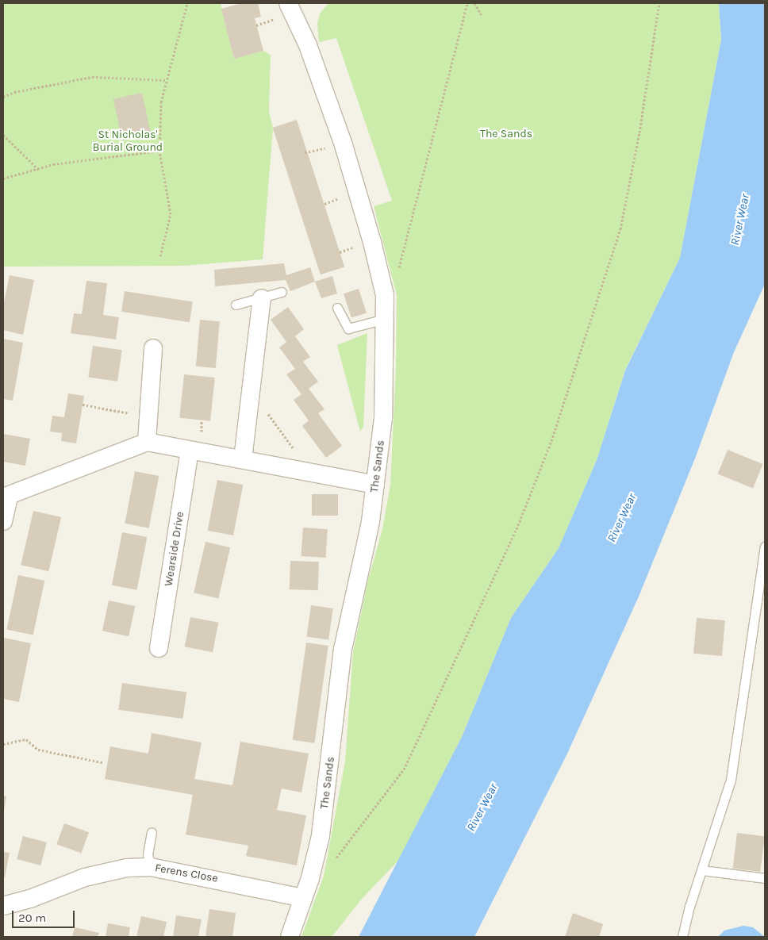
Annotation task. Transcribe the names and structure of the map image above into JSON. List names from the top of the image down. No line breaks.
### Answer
{"streets":{"street":["The Sands","Wearside Drive","Ferens Close"]},"crossings":[["The Sands","Ferens Close"]],"water":["River Wear"],"parks":["The Sands","St Nicholas' Burial Ground"],"scale_bar":"20 m"}
